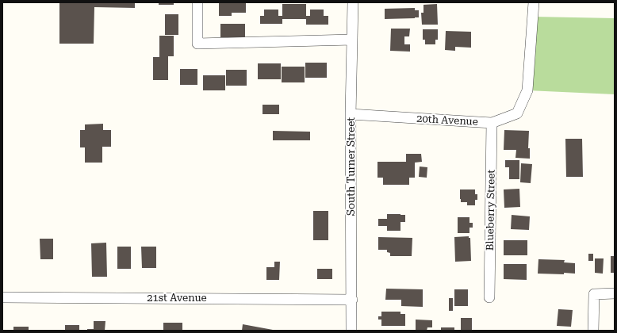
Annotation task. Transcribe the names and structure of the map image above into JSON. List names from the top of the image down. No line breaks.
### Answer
{"streets":{"street":["20th Avenue","South Turner Street","Blueberry Street","21st Avenue"]},"crossings":[["20th Avenue","South Turner Street"],["20th Avenue","Blueberry Street"],["South Turner Street","21st Avenue"]]}
